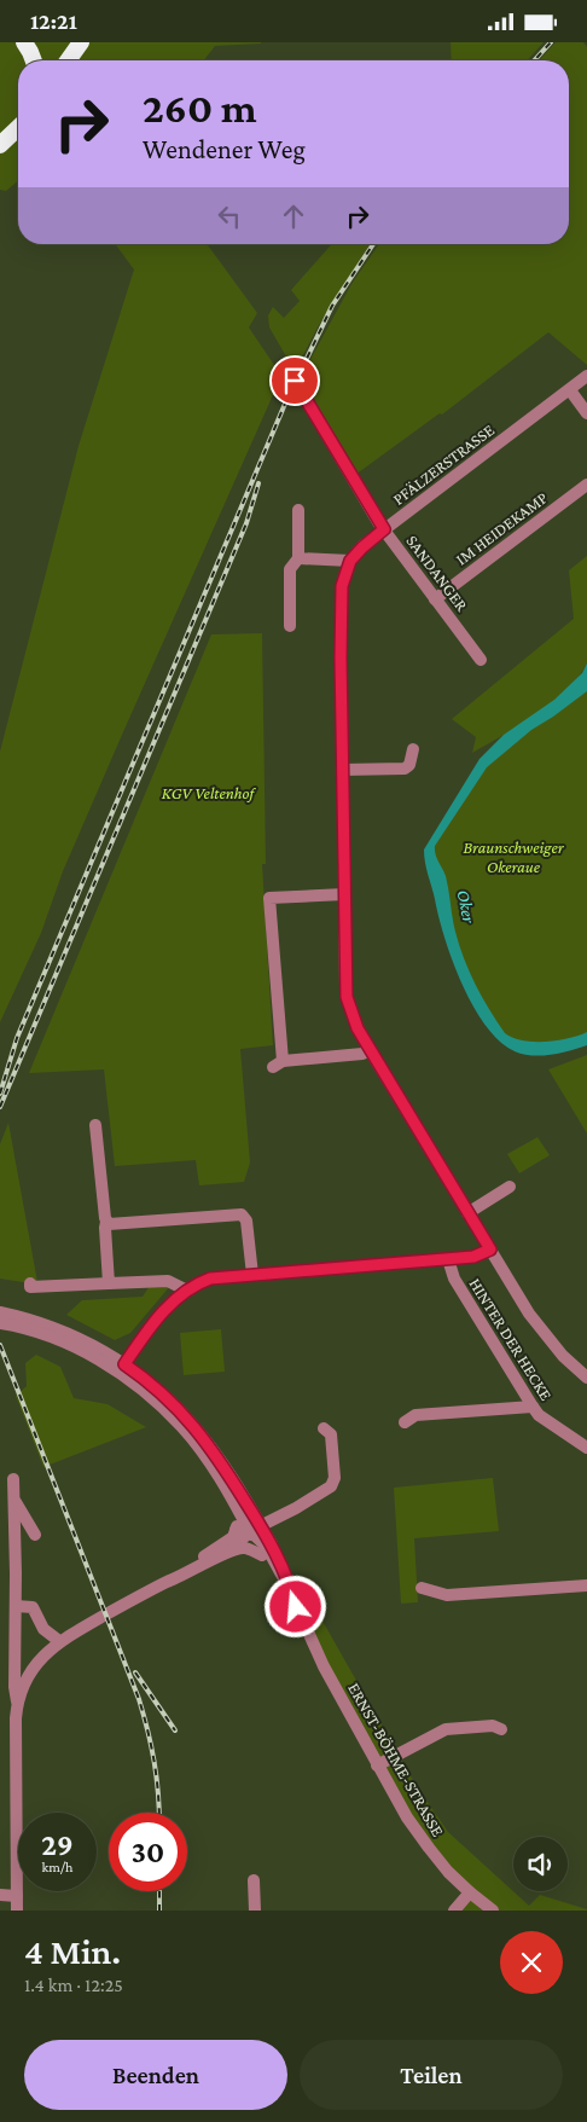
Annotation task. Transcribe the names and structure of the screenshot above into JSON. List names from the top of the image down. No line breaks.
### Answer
{"streets":{"street":["PFÄLZERSTRASSE","IM HEIDEKAMP","SANDANGER","HINTER DER HECKE","ERNST-BÖHME-STRASSE"]},"crossings":[["PFÄLZERSTRASSE","SANDANGER"],["IM HEIDEKAMP","SANDANGER"]],"water":["Oker"],"parks":["KGV Veltenhof","Braunschweiger Okeraue"],"page":{"status":"12:21","turn":["260 m","Wendener Weg"],"speed":"29 km/h","limit":"30","heading":["4 Min.","1.4 km · 12:25"],"buttons":["Beenden","Teilen"]}}
